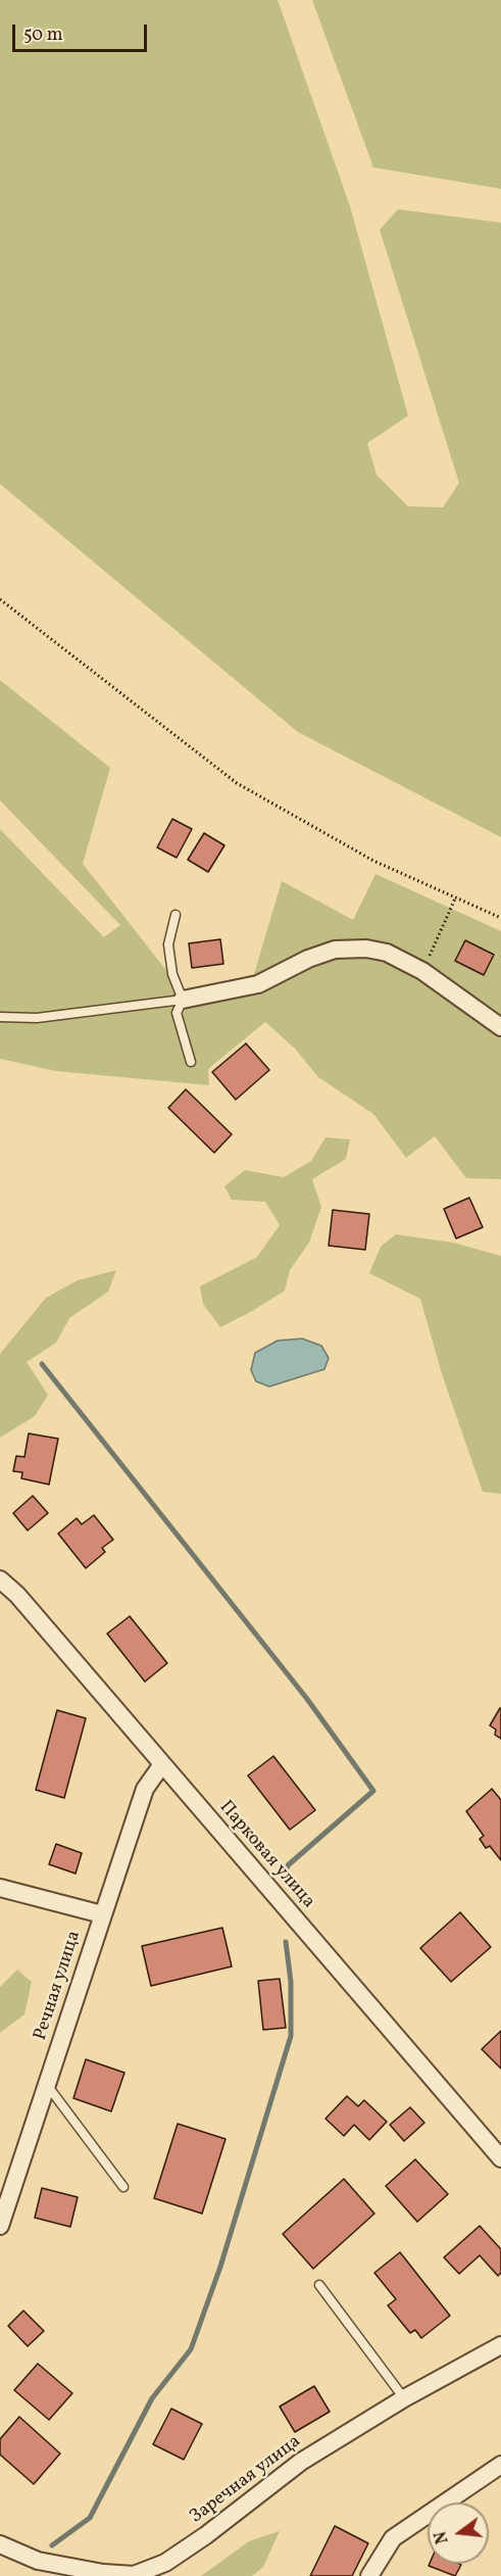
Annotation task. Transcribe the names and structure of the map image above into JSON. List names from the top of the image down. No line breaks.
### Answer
{"streets":{"street":["Парковая улица","Речная улица","Заречная улица"]},"crossings":[["Парковая улица","Речная улица"]],"scale_bar":"50 m","north":"left"}
